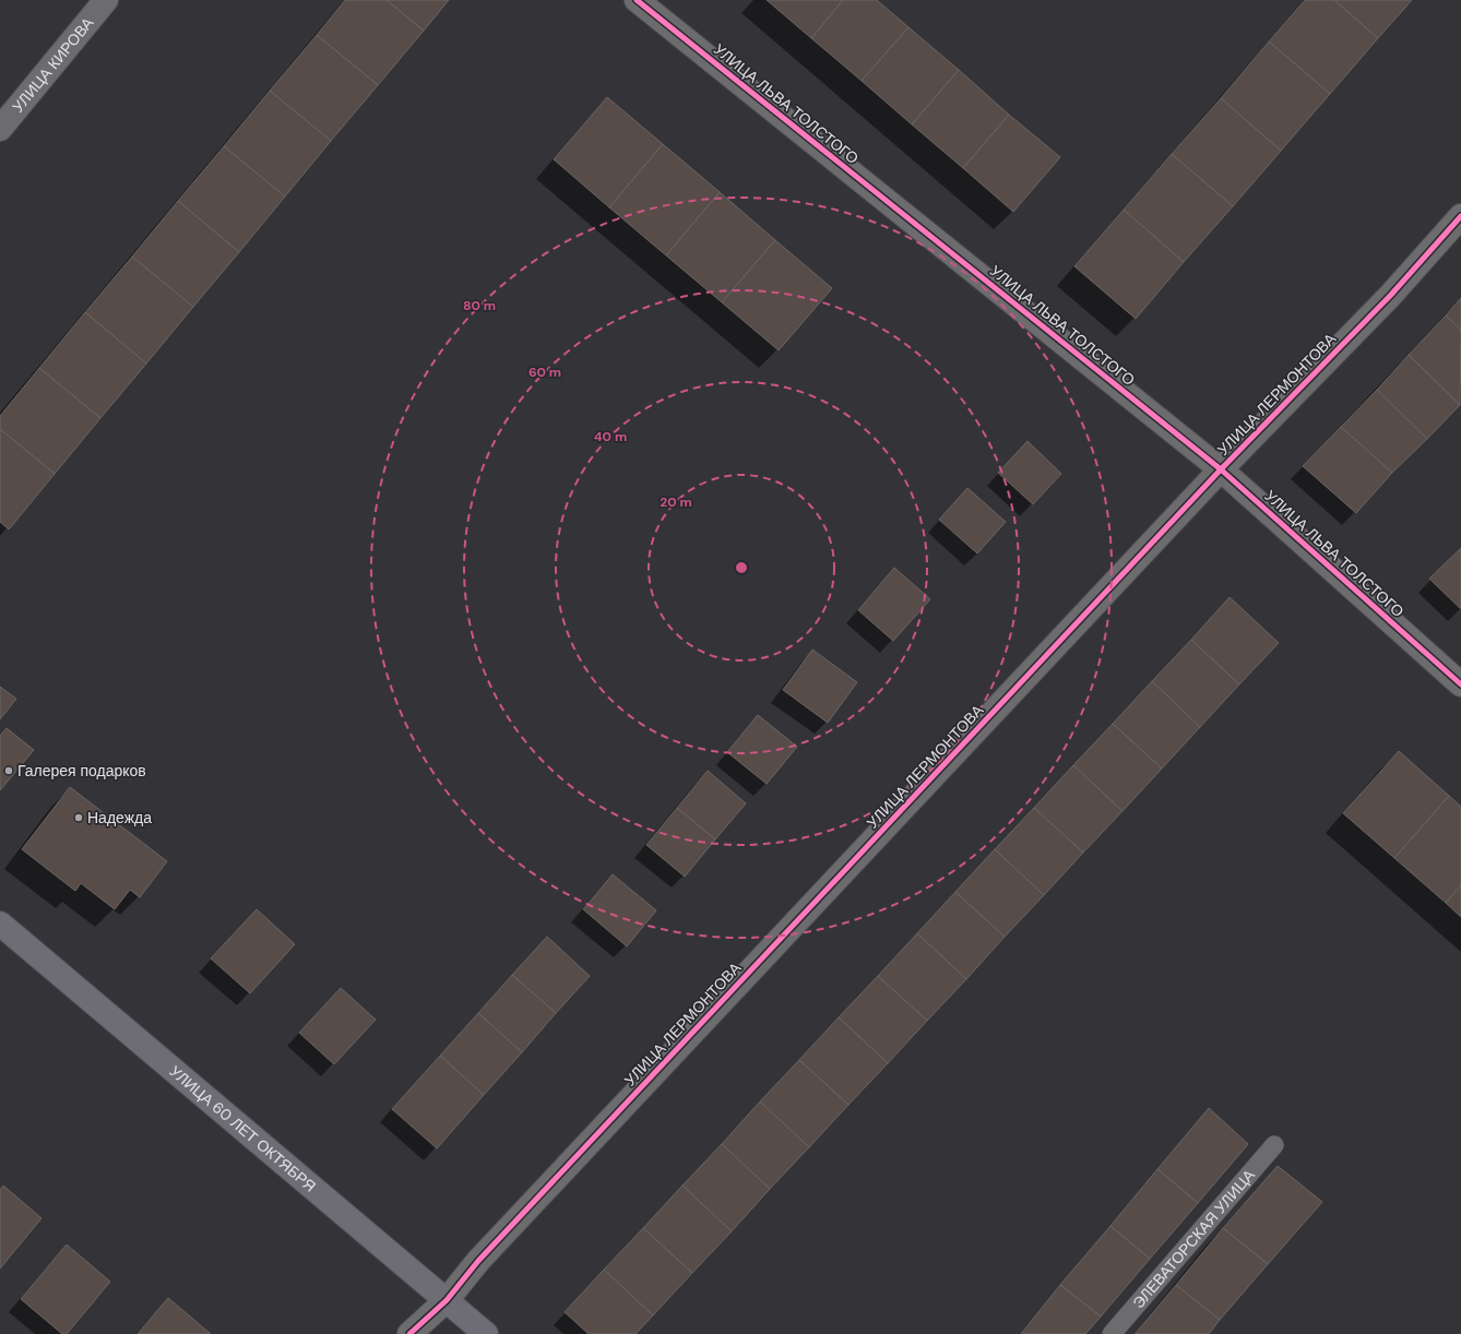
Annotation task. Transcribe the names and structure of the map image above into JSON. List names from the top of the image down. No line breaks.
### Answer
{"streets":{"main road":["УЛИЦА 60 ЛЕТ ОКТЯБРЯ"],"street":["УЛИЦА КИРОВА","УЛИЦА ЛЬВА ТОЛСТОГО","УЛИЦА ЛЕРМОНТОВА"],"lane":["ЭЛЕВАТОРСКАЯ УЛИЦА"]},"crossings":[["УЛИЦА ЛЬВА ТОЛСТОГО","УЛИЦА ЛЕРМОНТОВА"],["УЛИЦА ЛЕРМОНТОВА","УЛИЦА 60 ЛЕТ ОКТЯБРЯ"]],"places":["Галерея подарков","Надежда"],"rings":["80 m","60 m","40 m","20 m"]}
